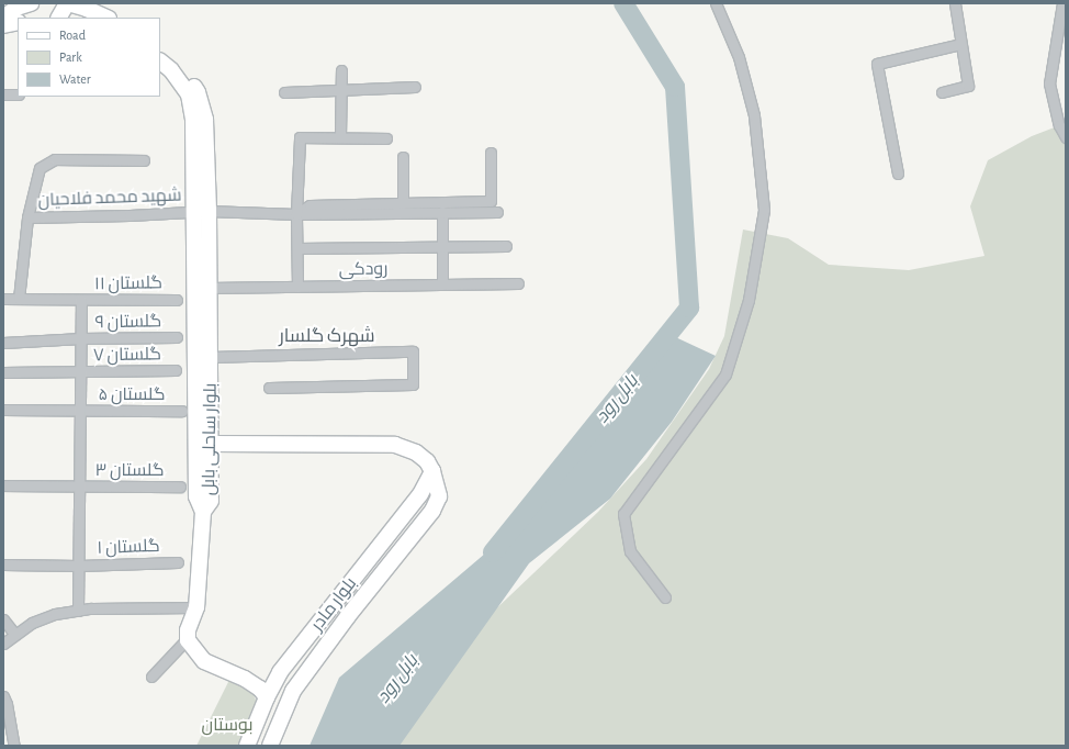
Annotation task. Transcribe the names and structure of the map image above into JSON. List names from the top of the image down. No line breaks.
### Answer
{"streets":{"main road":["بلوار ساحلی بابل","بلوار مادر"],"street":["شهید محمد فلاحیان","رودکی","گلستان ۱۱","گلستان ۹","گلستان ۷","گلستان ۵","گلستان ۳","گلستان ۱"]},"crossings":[["شهید محمد فلاحیان","بلوار ساحلی بابل"],["رودکی","بلوار ساحلی بابل"],["بلوار ساحلی بابل","بلوار مادر"]],"districts":["شهرک گلسار"],"water":["بابل رود"],"parks":["بوستان"],"legend":["Road","Park","Water"]}
